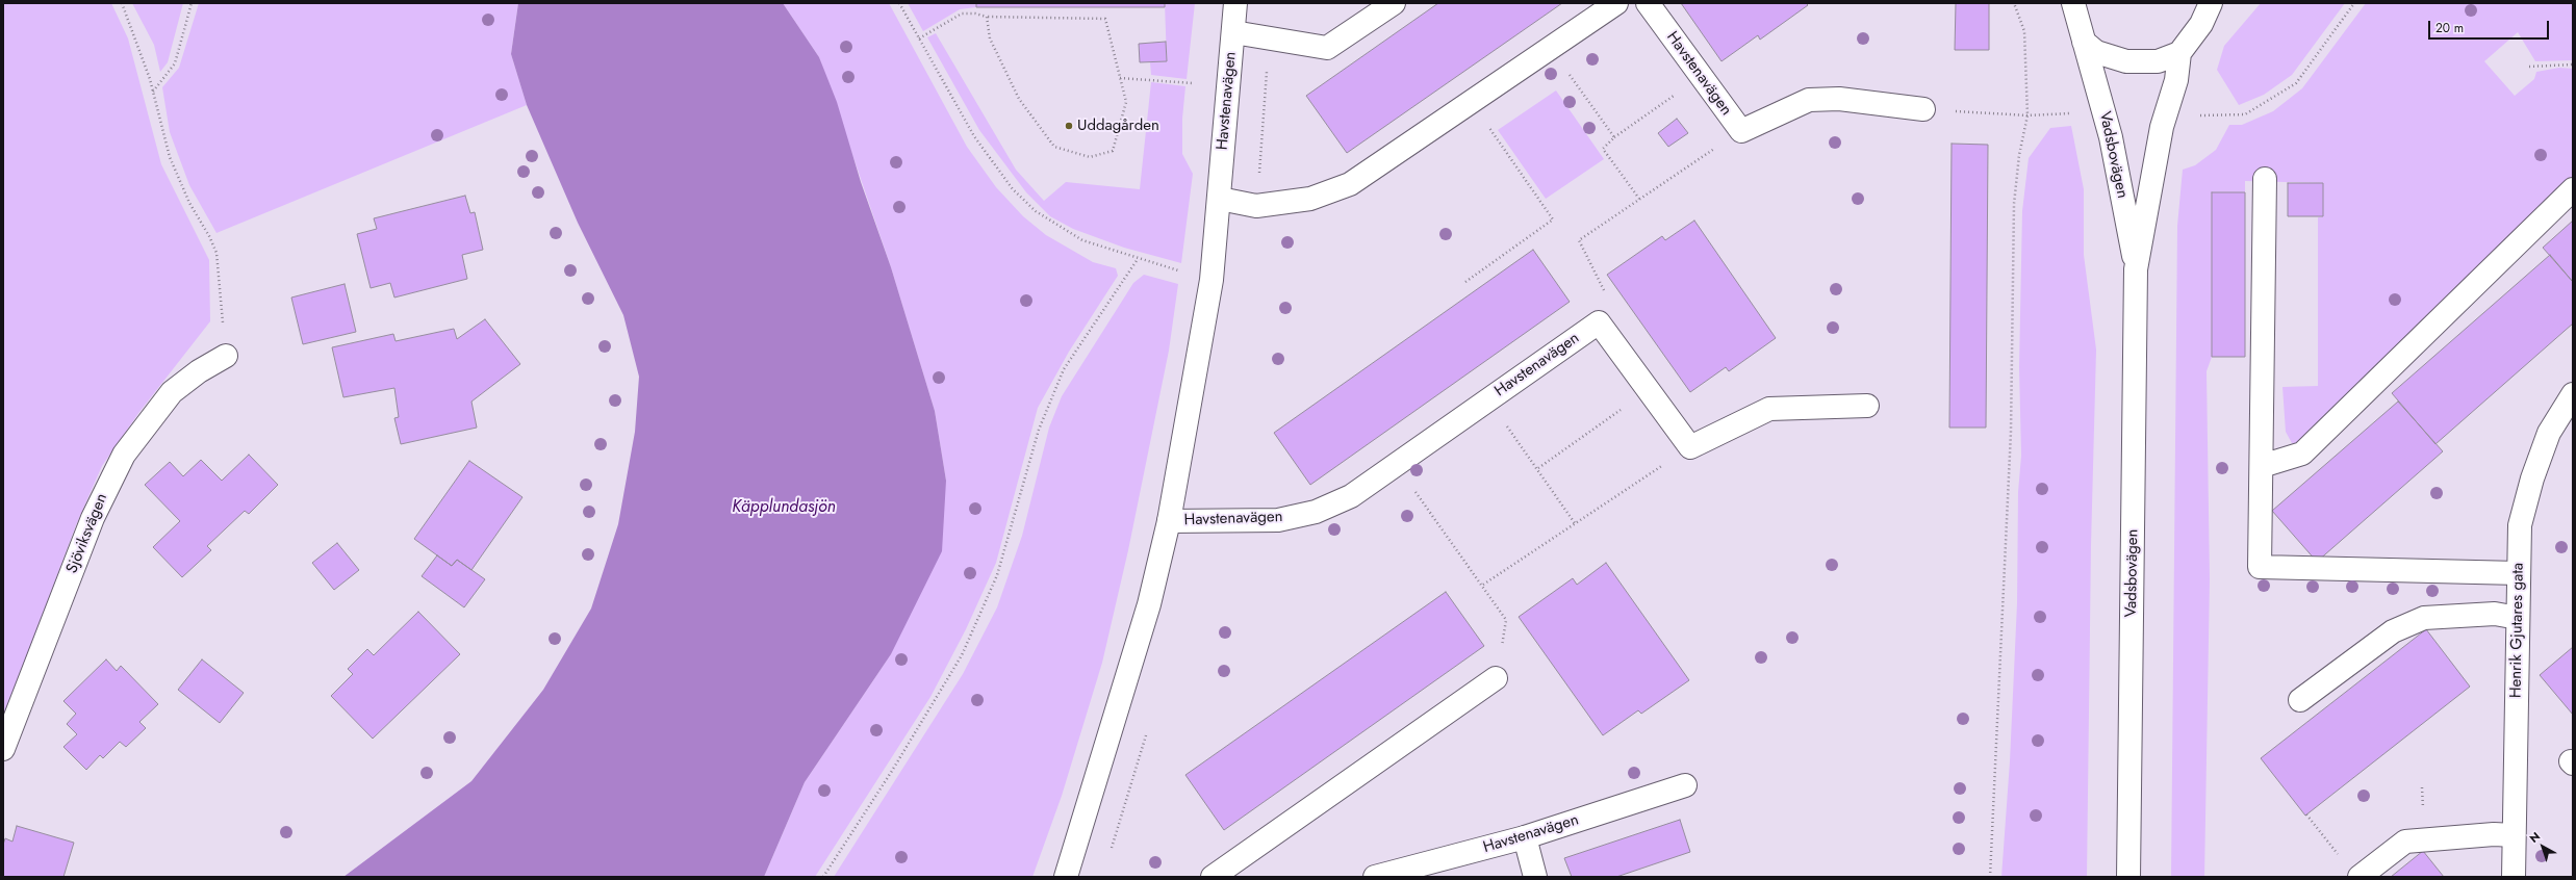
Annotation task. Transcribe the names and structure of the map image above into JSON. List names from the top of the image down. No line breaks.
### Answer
{"streets":{"street":["Havstenavägen","Vadsbovägen","Sjöviksvägen","Henrik Gjutares gata"]},"water":["Käpplundasjön"],"places":["Uddagården"],"scale_bar":"20 m","north":"top left"}
